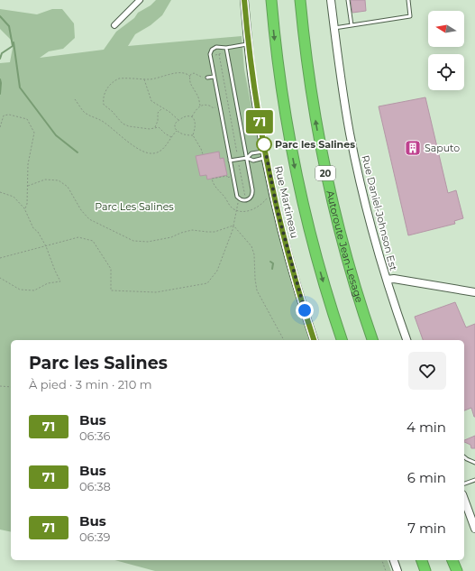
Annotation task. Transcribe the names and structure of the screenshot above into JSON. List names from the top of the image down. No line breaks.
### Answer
{"streets":{"highway":["20","Autoroute Jean-Lesage"],"street":["Rue Martineau","Rue Daniel-Johnson Est"]},"parks":["Parc Les Salines"],"places":{"other":["Parc les Salines"],"building":["Saputo"]},"lines":["bus line 71"],"north":"left","page":{"on_map":"71","heading":["Parc les Salines","À pied · 3 min · 210 m"],"list":[{"mark":"71","name":"Bus","note":"06:36","value":"4 min"},{"mark":"71","name":"Bus","note":"06:38","value":"6 min"},{"mark":"71","name":"Bus","note":"06:39","value":"7 min"}]}}
